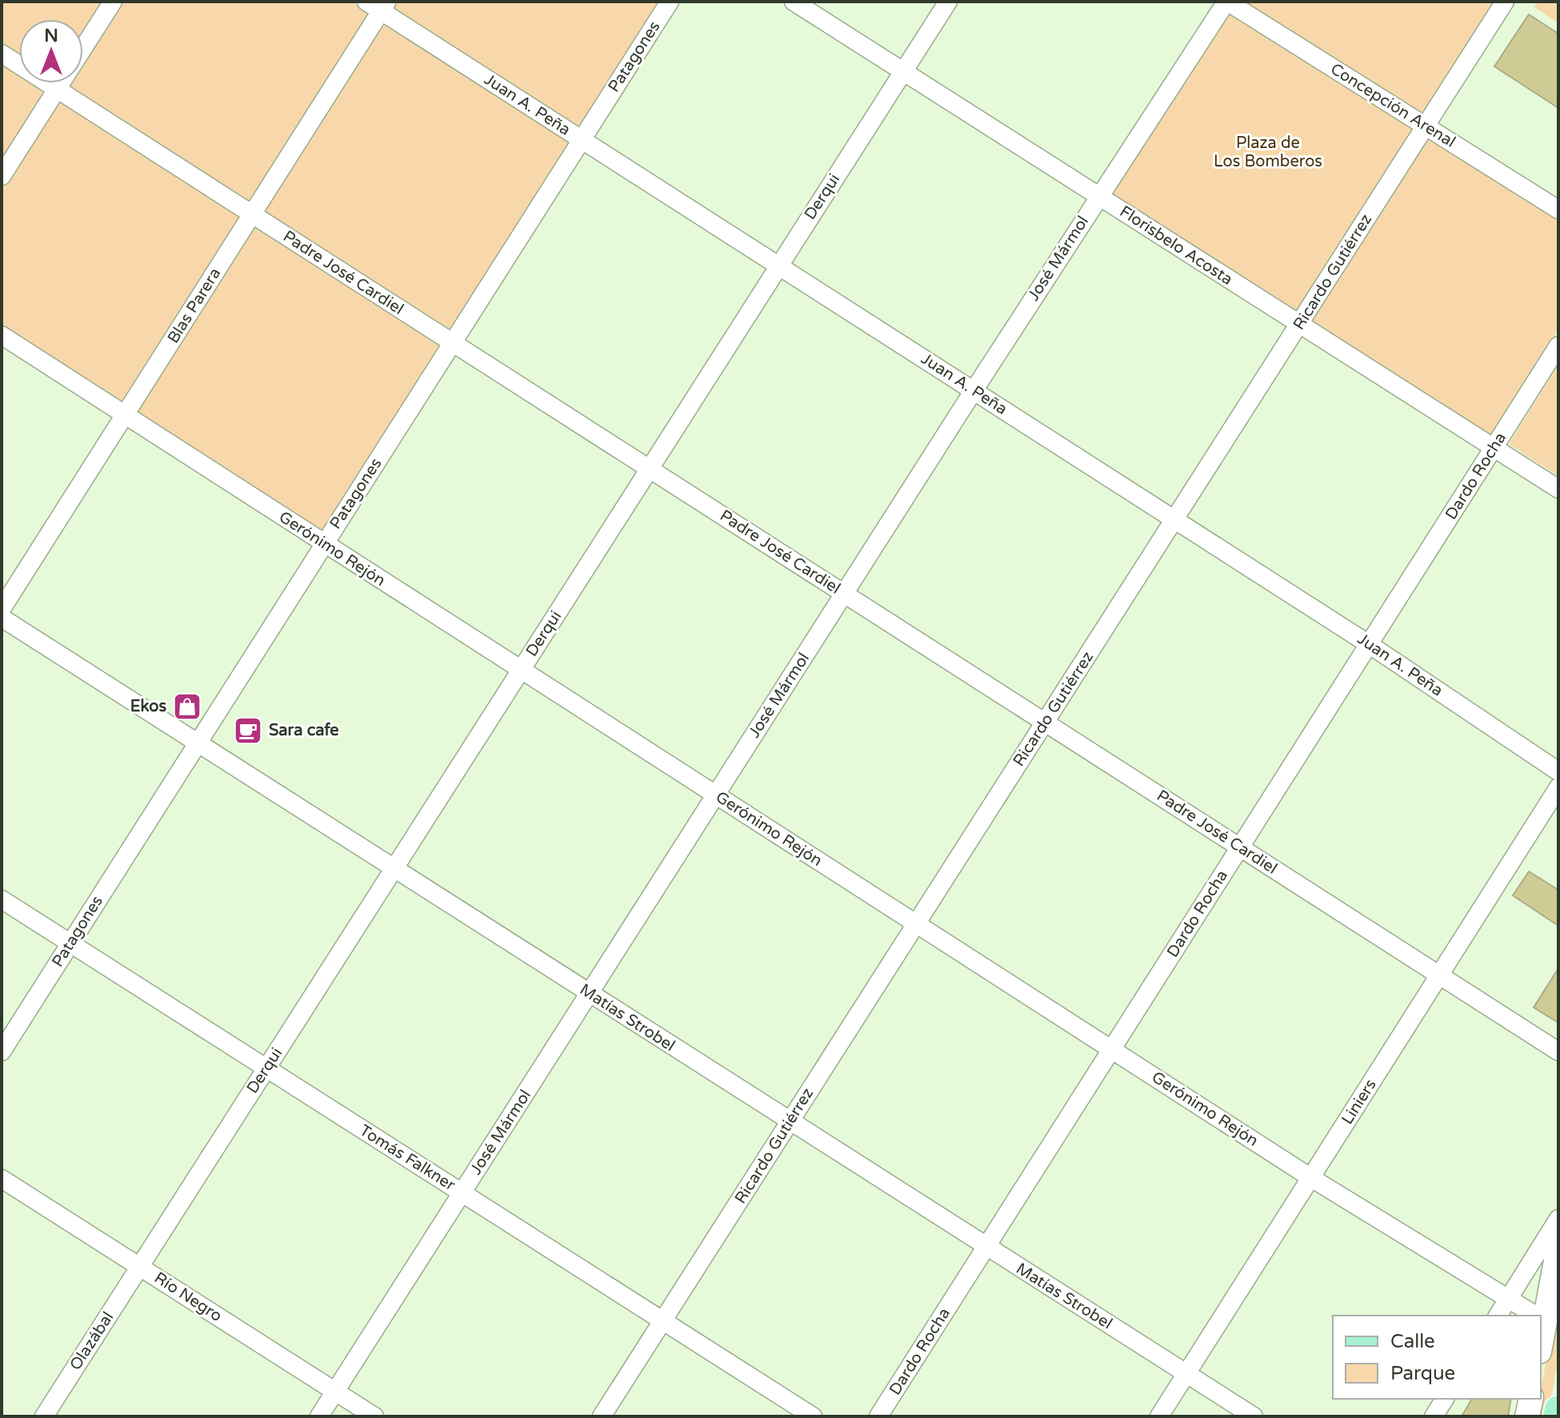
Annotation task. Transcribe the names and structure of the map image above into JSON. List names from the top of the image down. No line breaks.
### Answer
{"streets":{"street":["Patagones","Juan A. Peña","Concepción Arenal","Derqui","Florisbelo Acosta","José Mármol","Ricardo Gutiérrez","Padre José Cardiel","Blas Parera","Dardo Rocha","Gerónimo Rejón","Matías Strobel","Liniers","Tomás Falkner","Río Negro","Olazábal"]},"crossings":[["Patagones","Juan A. Peña"],["Patagones","Padre José Cardiel"],["Patagones","Gerónimo Rejón"],["Patagones","Matías Strobel"],["Patagones","Tomás Falkner"],["Juan A. Peña","Derqui"],["Juan A. Peña","José Mármol"],["Juan A. Peña","Ricardo Gutiérrez"],["Juan A. Peña","Blas Parera"],["Juan A. Peña","Dardo Rocha"],["Concepción Arenal","José Mármol"],["Concepción Arenal","Ricardo Gutiérrez"],["Derqui","Florisbelo Acosta"],["Derqui","Padre José Cardiel"],["Derqui","Gerónimo Rejón"],["Derqui","Matías Strobel"],["Derqui","Tomás Falkner"],["Derqui","Río Negro"],["Derqui","Olazábal"],["Florisbelo Acosta","José Mármol"],["Florisbelo Acosta","Ricardo Gutiérrez"],["Florisbelo Acosta","Dardo Rocha"],["José Mármol","Padre José Cardiel"],["José Mármol","Gerónimo Rejón"],["José Mármol","Matías Strobel"],["José Mármol","Tomás Falkner"],["José Mármol","Río Negro"],["Ricardo Gutiérrez","Padre José Cardiel"],["Ricardo Gutiérrez","Gerónimo Rejón"],["Ricardo Gutiérrez","Matías Strobel"],["Ricardo Gutiérrez","Tomás Falkner"],["Padre José Cardiel","Blas Parera"],["Padre José Cardiel","Dardo Rocha"],["Padre José Cardiel","Liniers"],["Blas Parera","Gerónimo Rejón"],["Dardo Rocha","Gerónimo Rejón"],["Dardo Rocha","Matías Strobel"],["Gerónimo Rejón","Liniers"],["Matías Strobel","Liniers"],["Río Negro","Olazábal"]],"parks":["Plaza de Los Bomberos"],"places":{"shop":["Ekos"],"cafe":["Sara cafe"]},"legend":["Calle","Parque"],"north":"top"}
